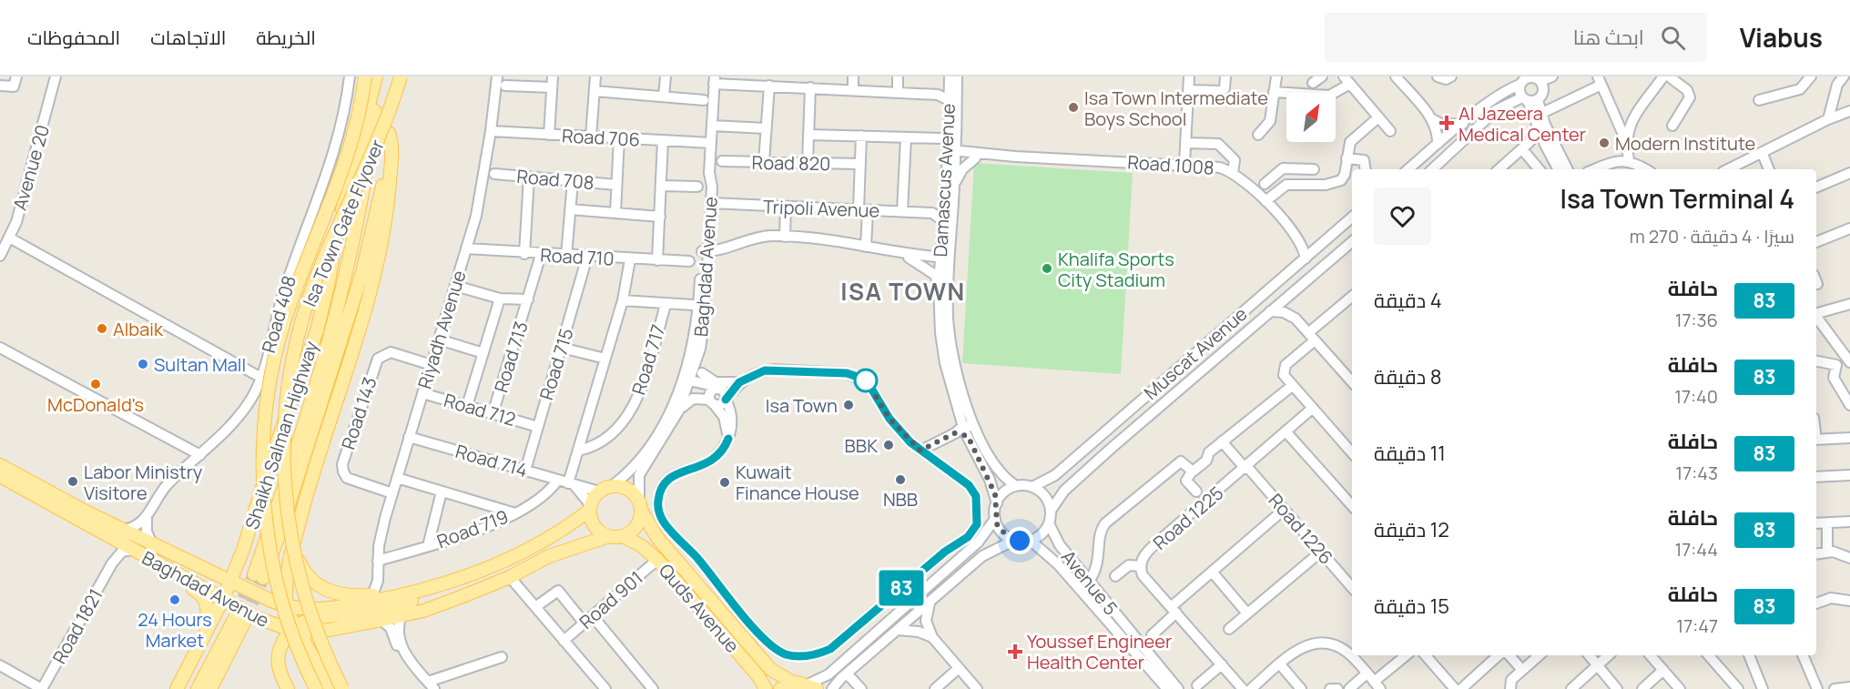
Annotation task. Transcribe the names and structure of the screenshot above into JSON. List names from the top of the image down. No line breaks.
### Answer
{"streets":{"main road":["Isa Town Gate Flyover","Baghdad Avenue","Shaikh Salman Highway","Quds Avenue"],"street":["Road 706","Road 820","Road 1008","Avenue 20","Road 708","Damascus Avenue","Tripoli Avenue","Road 710","Road 408","Riyadh Avenue","Muscat Avenue","Road 713","Road 717","Road 715","Road 712","Road 143","Road 714","Road 1225","Road 719","Road 1226","Avenue 5","Road 901","Road 1821"]},"crossings":[["Road 706","Baghdad Avenue"],["Road 706","Riyadh Avenue"],["Road 1008","Damascus Avenue"],["Road 1008","Muscat Avenue"],["Damascus Avenue","Muscat Avenue"],["Damascus Avenue","Avenue 5"],["Tripoli Avenue","Baghdad Avenue"],["Road 710","Riyadh Avenue"],["Road 710","Road 713"],["Road 710","Road 715"],["Baghdad Avenue","Road 408"],["Baghdad Avenue","Shaikh Salman Highway"],["Baghdad Avenue","Road 714"],["Baghdad Avenue","Quds Avenue"],["Baghdad Avenue","Road 1821"],["Riyadh Avenue","Road 713"],["Riyadh Avenue","Road 712"],["Riyadh Avenue","Road 143"],["Riyadh Avenue","Road 714"],["Riyadh Avenue","Road 719"],["Muscat Avenue","Avenue 5"],["Road 713","Road 712"],["Road 715","Road 712"],["Road 715","Road 714"],["Road 714","Road 719"],["Road 714","Quds Avenue"],["Road 1225","Road 1226"],["Road 901","Quds Avenue"]],"districts":["ISA TOWN"],"places":{"other":["Isa Town Intermediate Boys School","Modern Institute","Khalifa Sports City Stadium","Albaik","Sultan Mall","McDonald's","Isa Town","BBK","NBB","Labor Ministry Visitore","Kuwait Finance House","24 Hours Market"],"health":["Al Jazeera Medical Center","Youssef Engineer Health Center"]},"lines":["bus line 83"],"north":"top right","page":{"header":"Viabus","search":"ابحث هنا","nav":["الخريطة","الاتجاهات","المحفوظات"],"on_map":"83","heading":["Isa Town Terminal 4","سيرًا · 4 دقيقة · 270 m"],"list":[{"mark":"83","name":"حافلة","note":"17:36","value":"4 دقيقة"},{"mark":"83","name":"حافلة","note":"17:40","value":"8 دقيقة"},{"mark":"83","name":"حافلة","note":"17:43","value":"11 دقيقة"},{"mark":"83","name":"حافلة","note":"17:44","value":"12 دقيقة"},{"mark":"83","name":"حافلة","note":"17:47","value":"15 دقيقة"}]}}
